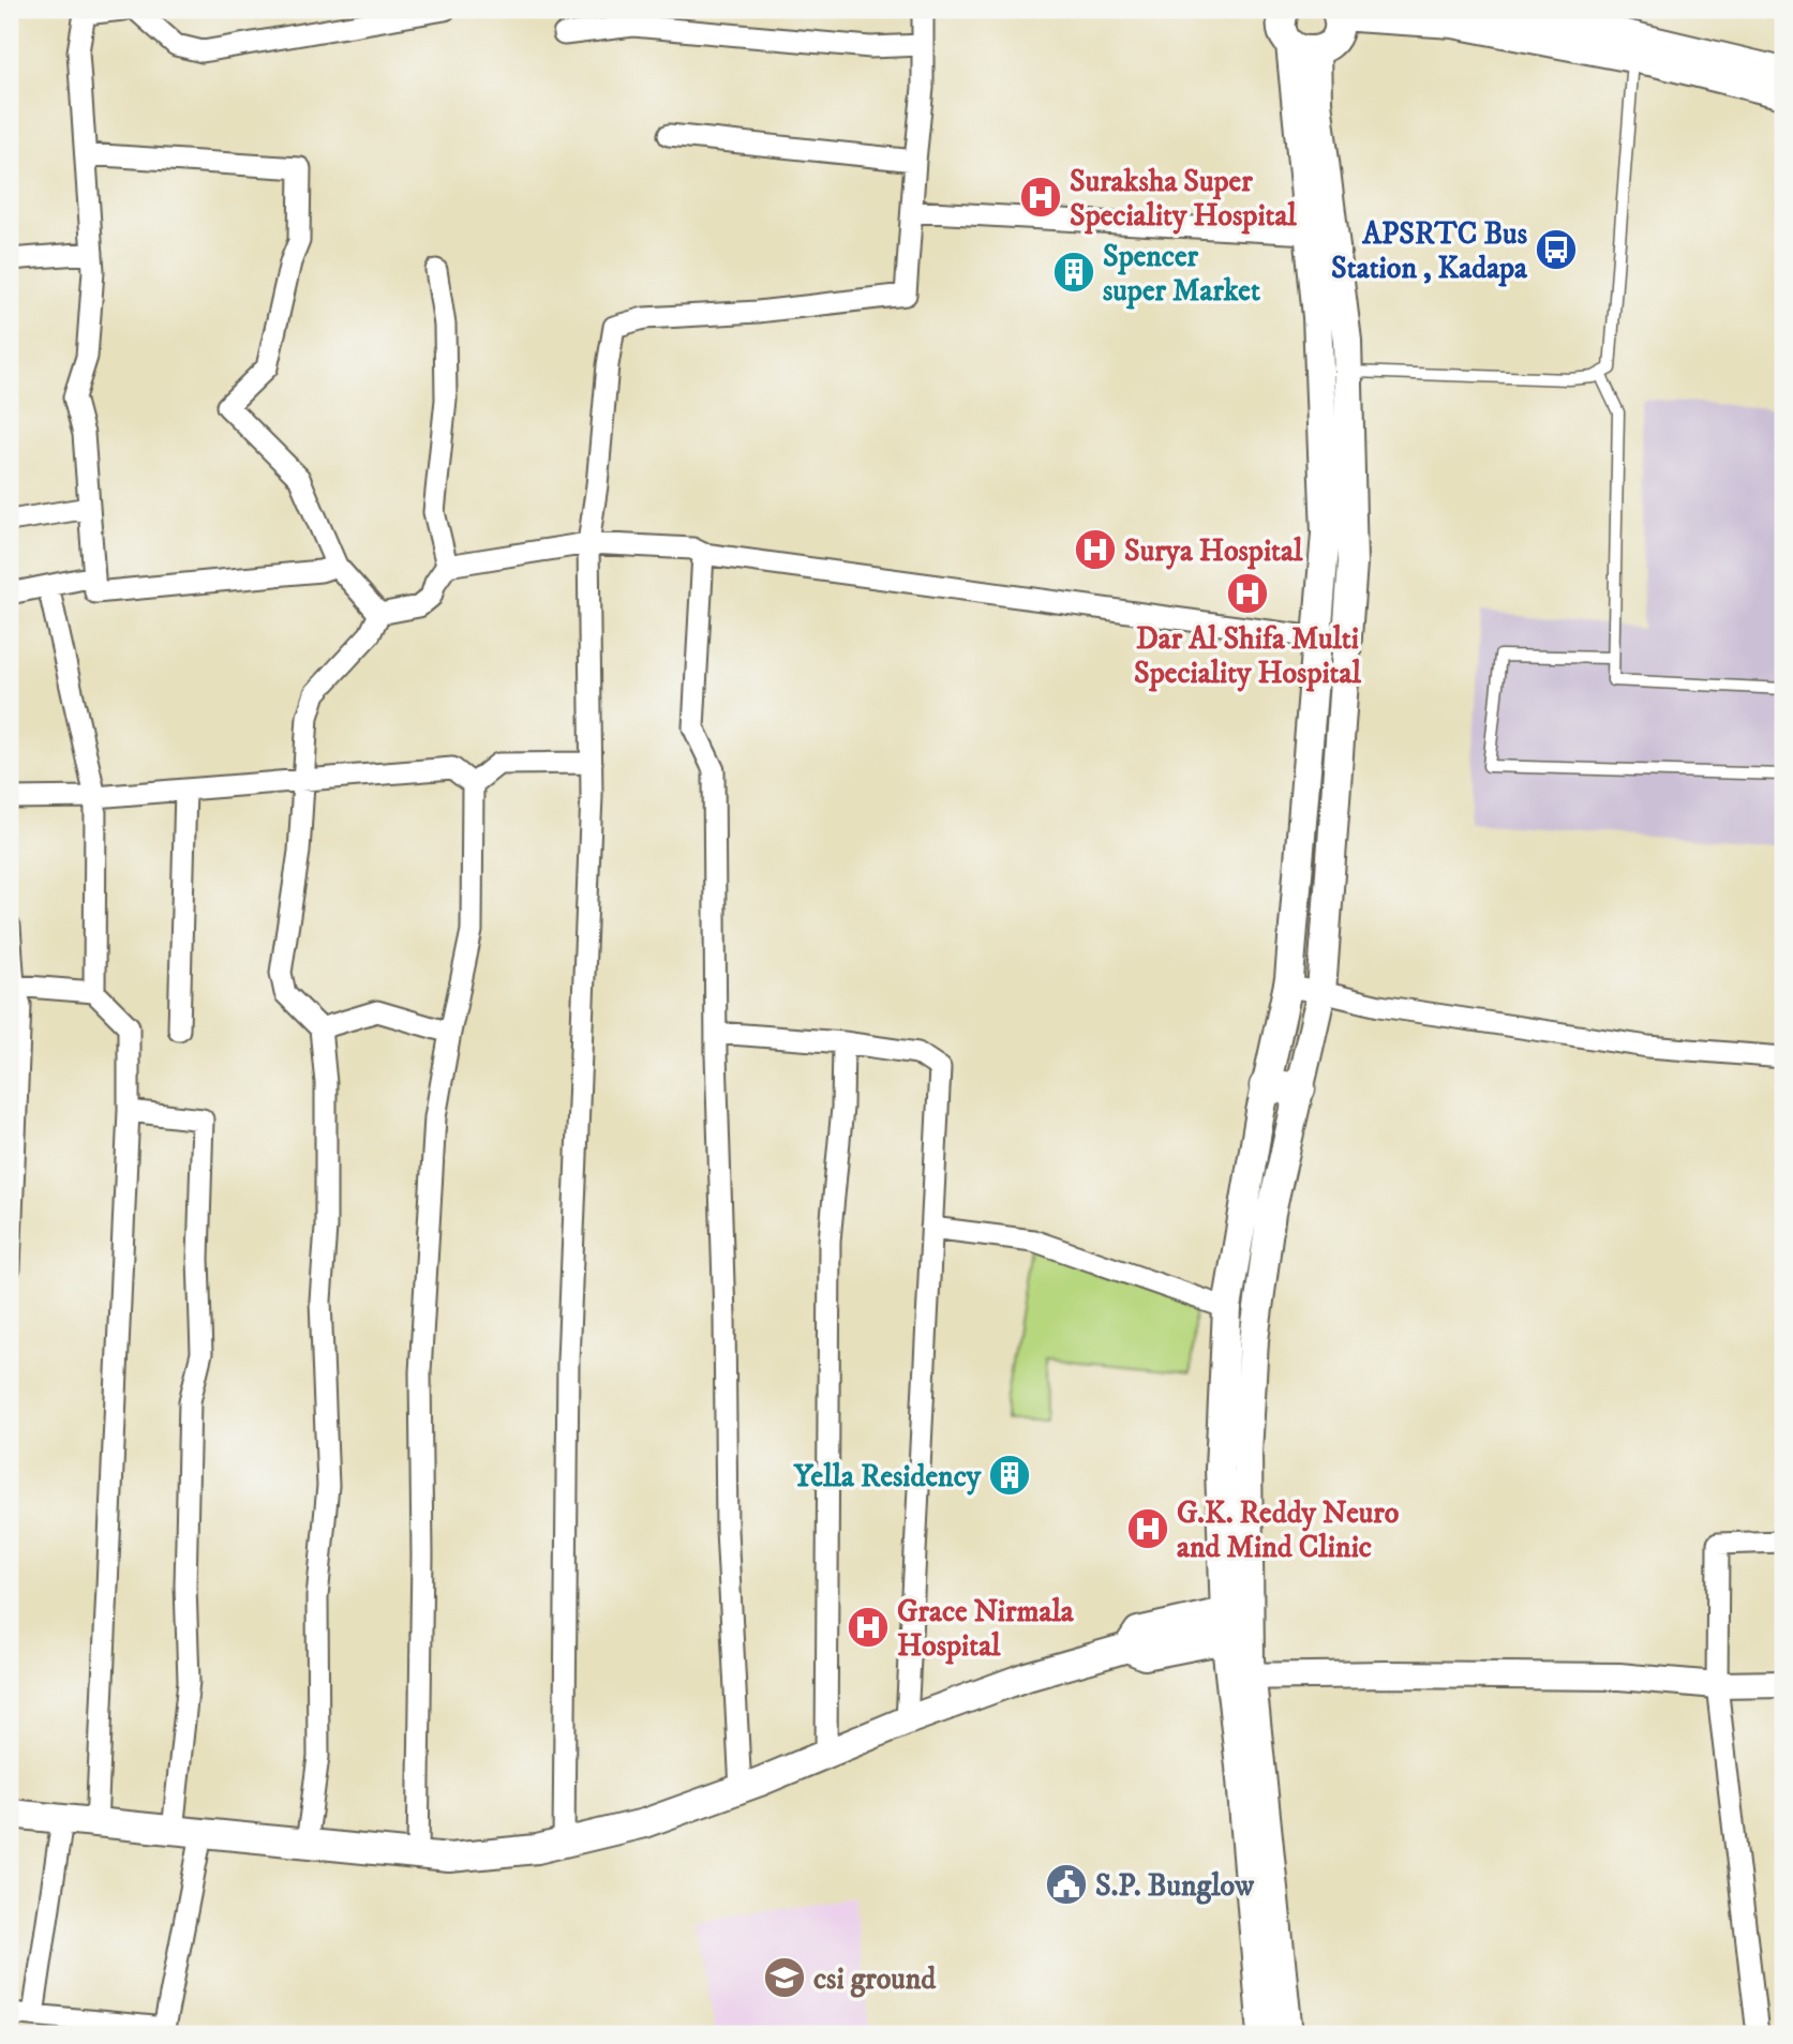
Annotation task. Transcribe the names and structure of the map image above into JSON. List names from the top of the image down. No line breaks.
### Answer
{"places":{"hospital":["Suraksha Super Speciality Hospital","Surya Hospital","Dar Al Shifa Multi Speciality Hospital","G.K. Reddy Neuro and Mind Clinic","Grace Nirmala Hospital"],"bus stop":["APSRTC Bus Station , Kadapa"],"building":["Spencer super Market","Yella Residency"],"public building":["S.P. Bunglow"],"school or university":["csi ground"]}}
